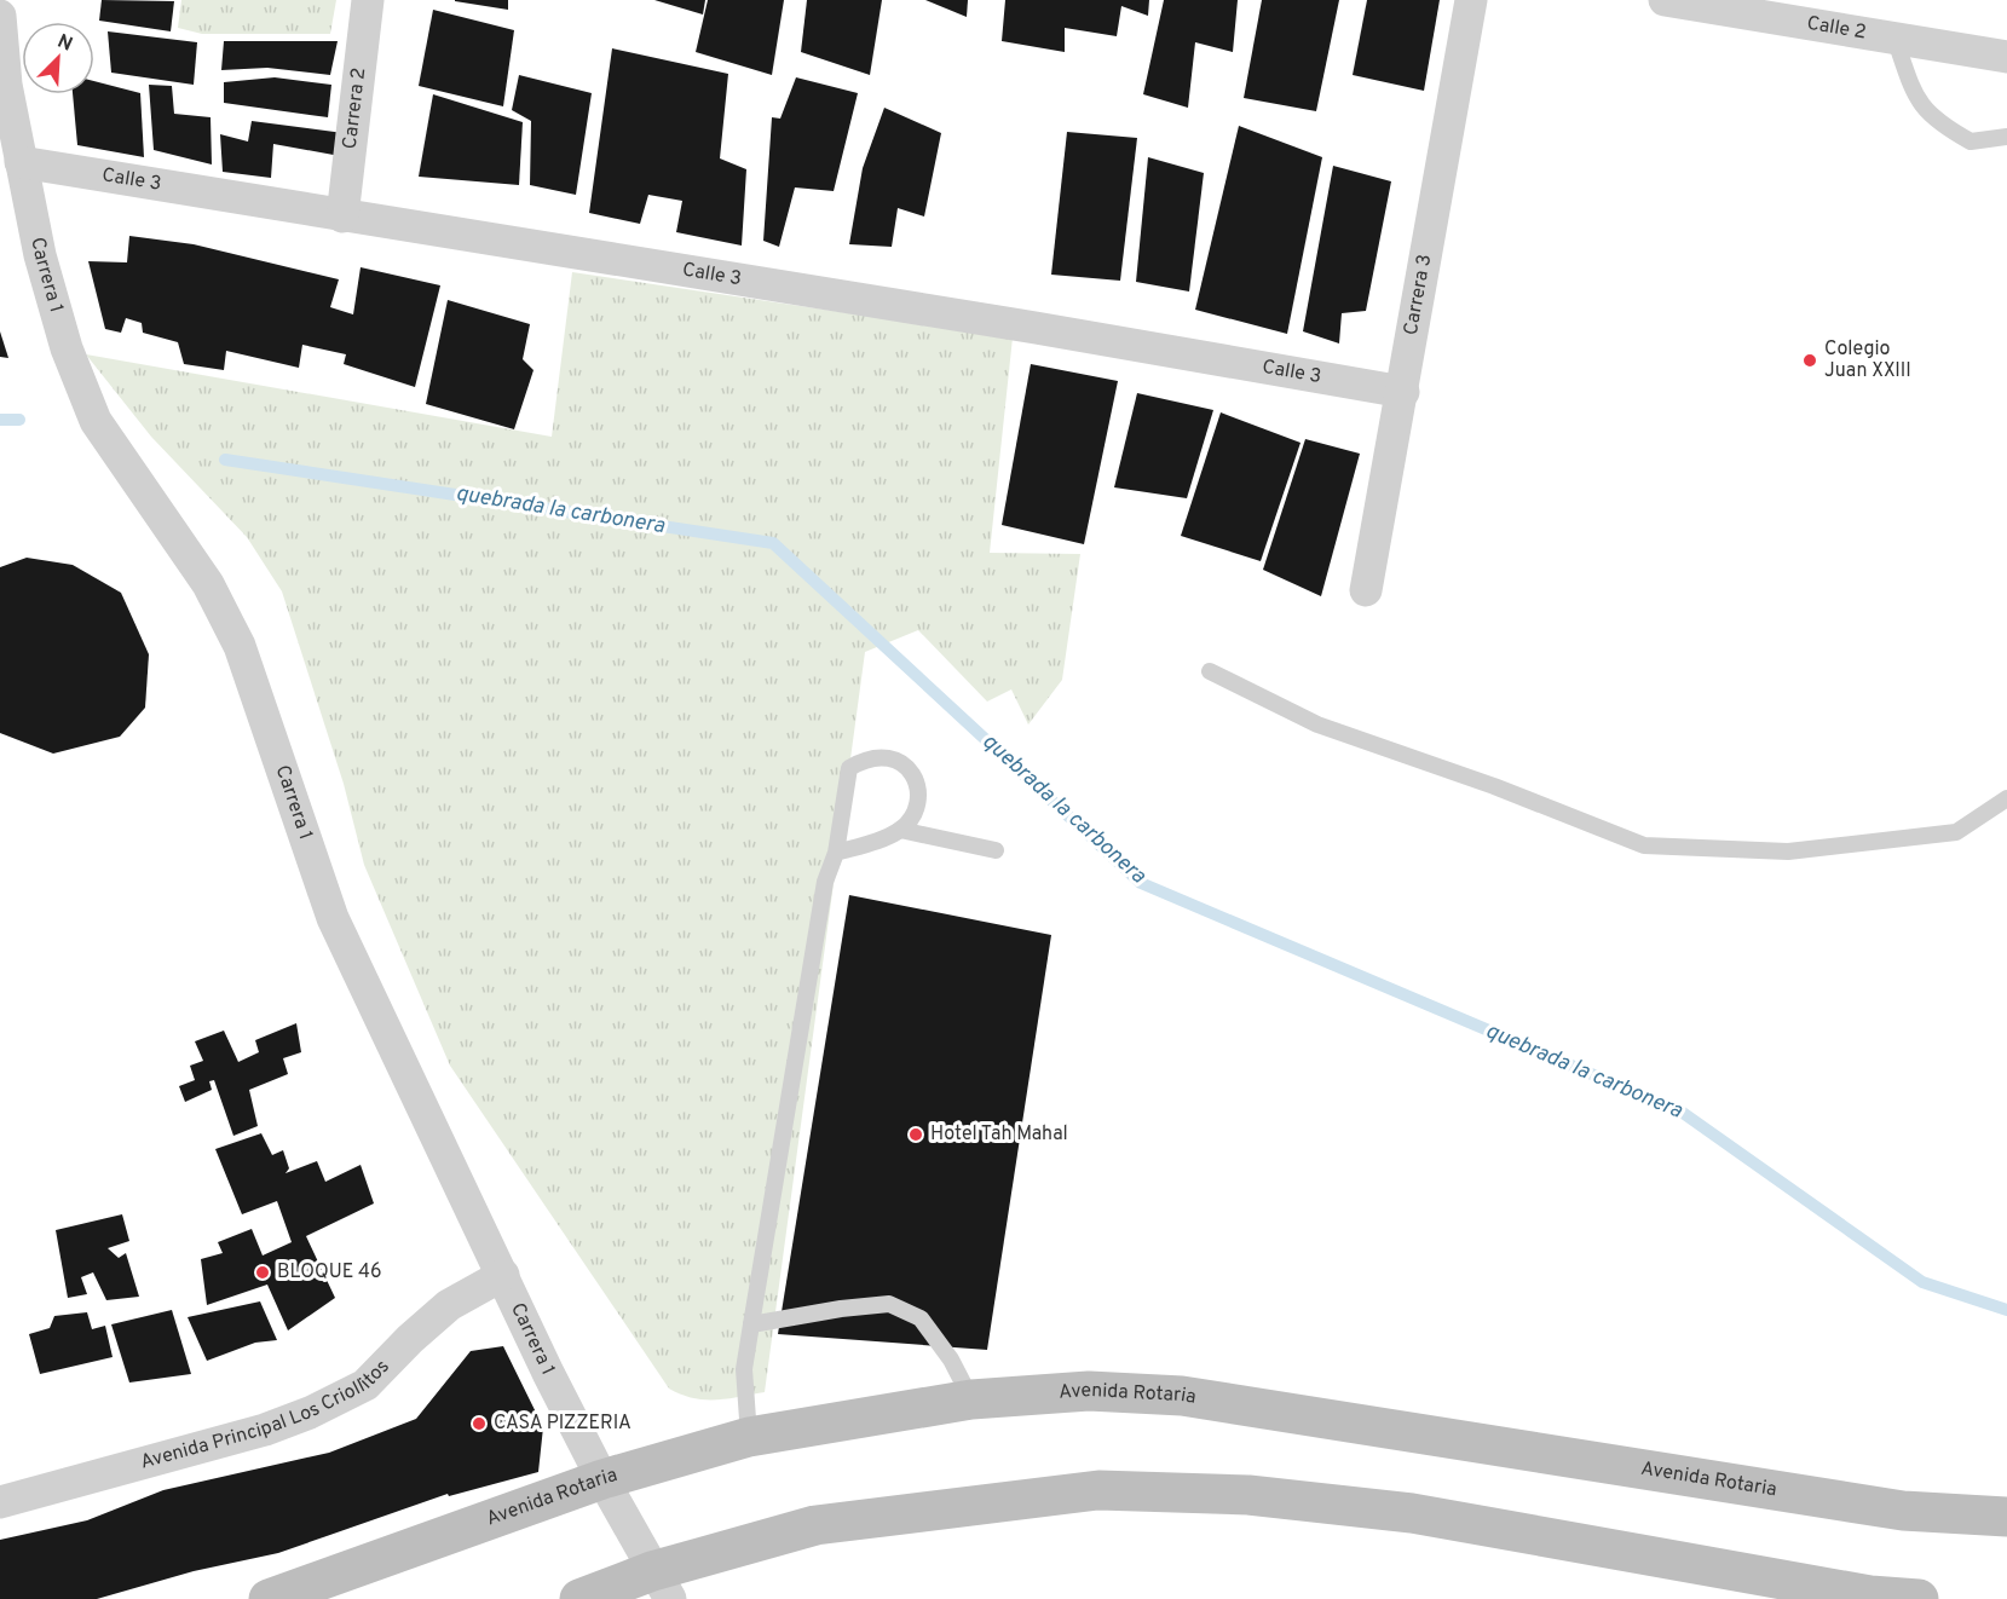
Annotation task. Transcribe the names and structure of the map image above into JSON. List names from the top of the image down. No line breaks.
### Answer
{"streets":{"main road":["Avenida Rotaria"],"street":["Calle 2","Carrera 2","Calle 3","Carrera 1","Carrera 3","Avenida Principal Los Criollitos"]},"crossings":[["Carrera 2","Calle 3"],["Calle 3","Carrera 1"],["Calle 3","Carrera 3"],["Carrera 1","Avenida Rotaria"],["Carrera 1","Avenida Principal Los Criollitos"]],"water":["quebrada la carbonera"],"places":["Colegio Juan XXIII","Hotel Tah Mahal","BLOQUE 46","CASA PIZZERIA"],"north":"top right"}
